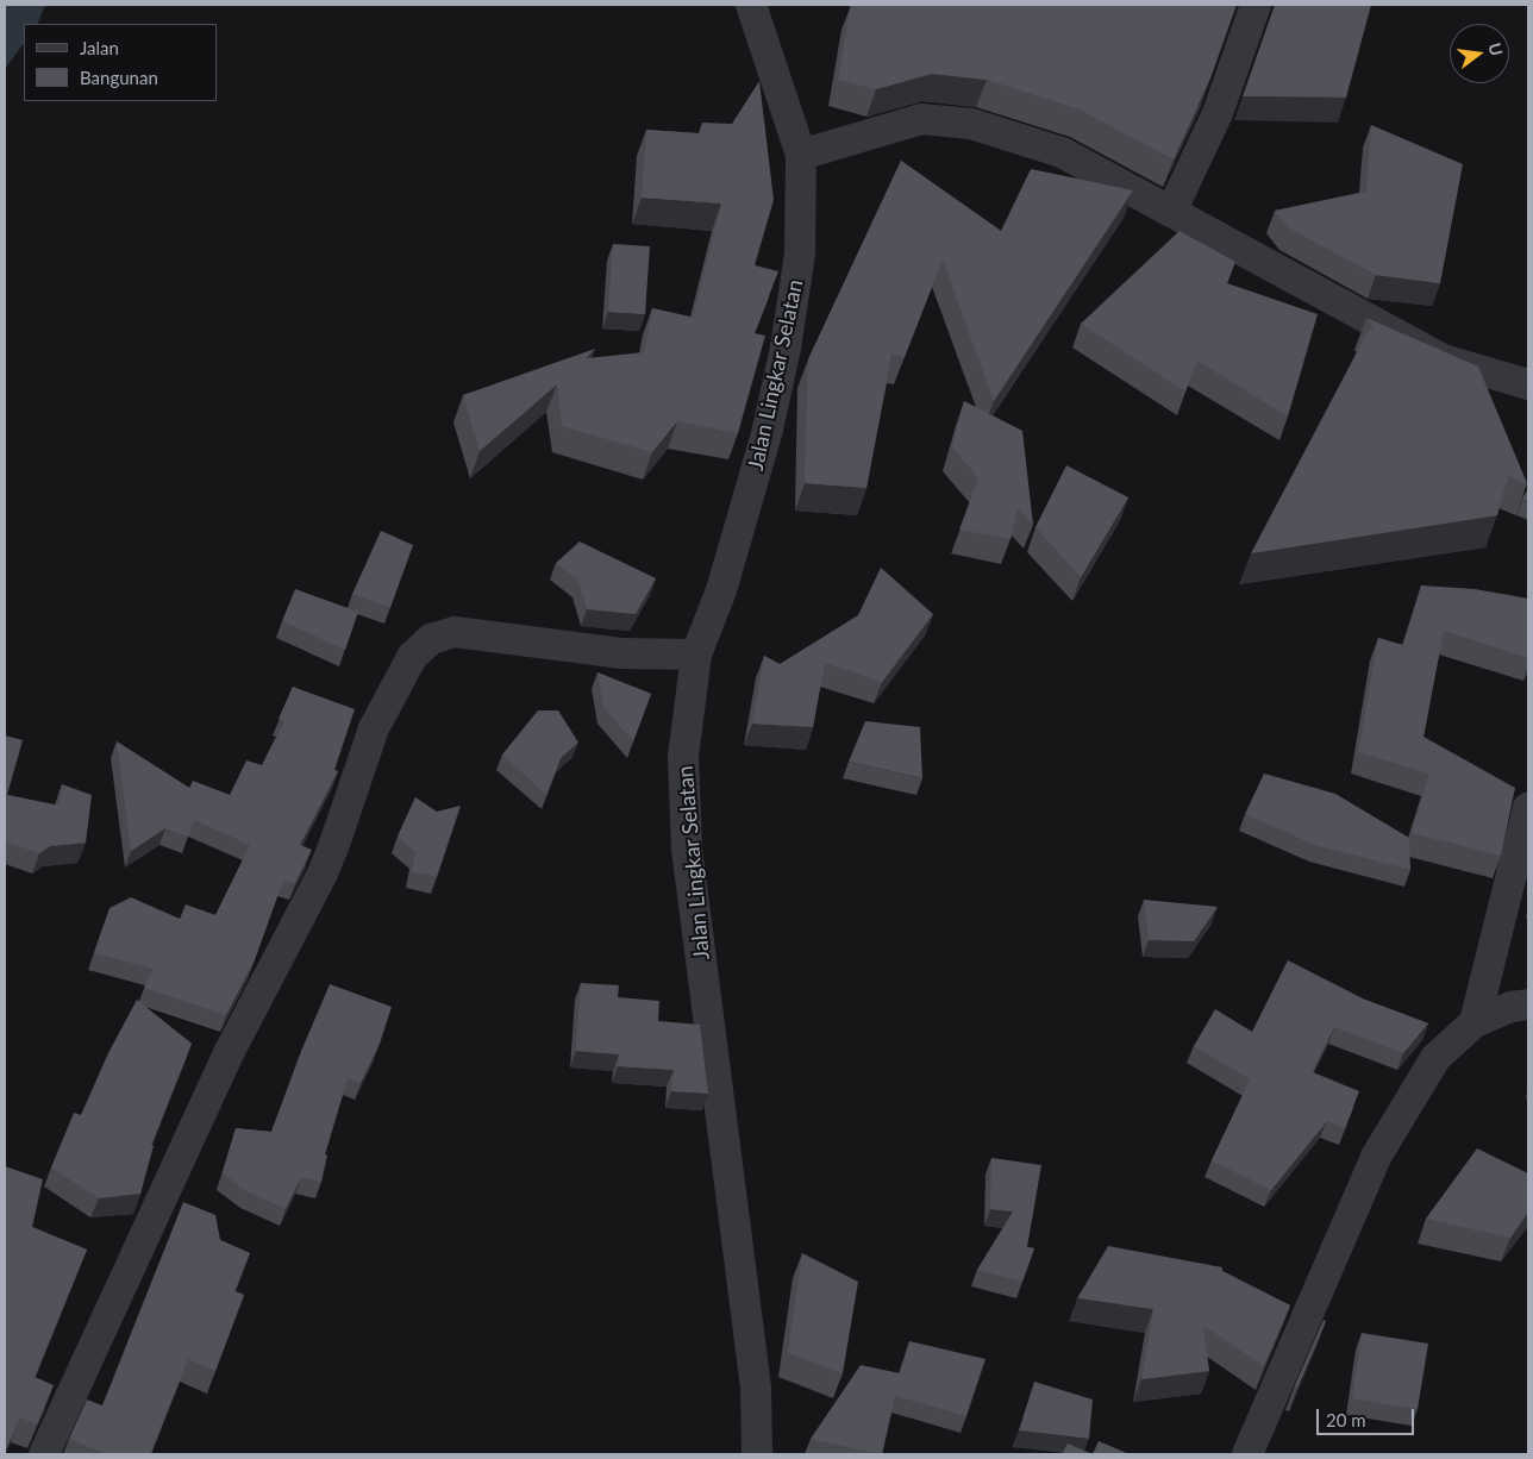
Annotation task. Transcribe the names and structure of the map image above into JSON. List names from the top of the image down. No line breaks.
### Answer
{"streets":{"street":["Jalan Lingkar Selatan"]},"legend":["Jalan","Bangunan"],"scale_bar":"20 m","north":"right"}
